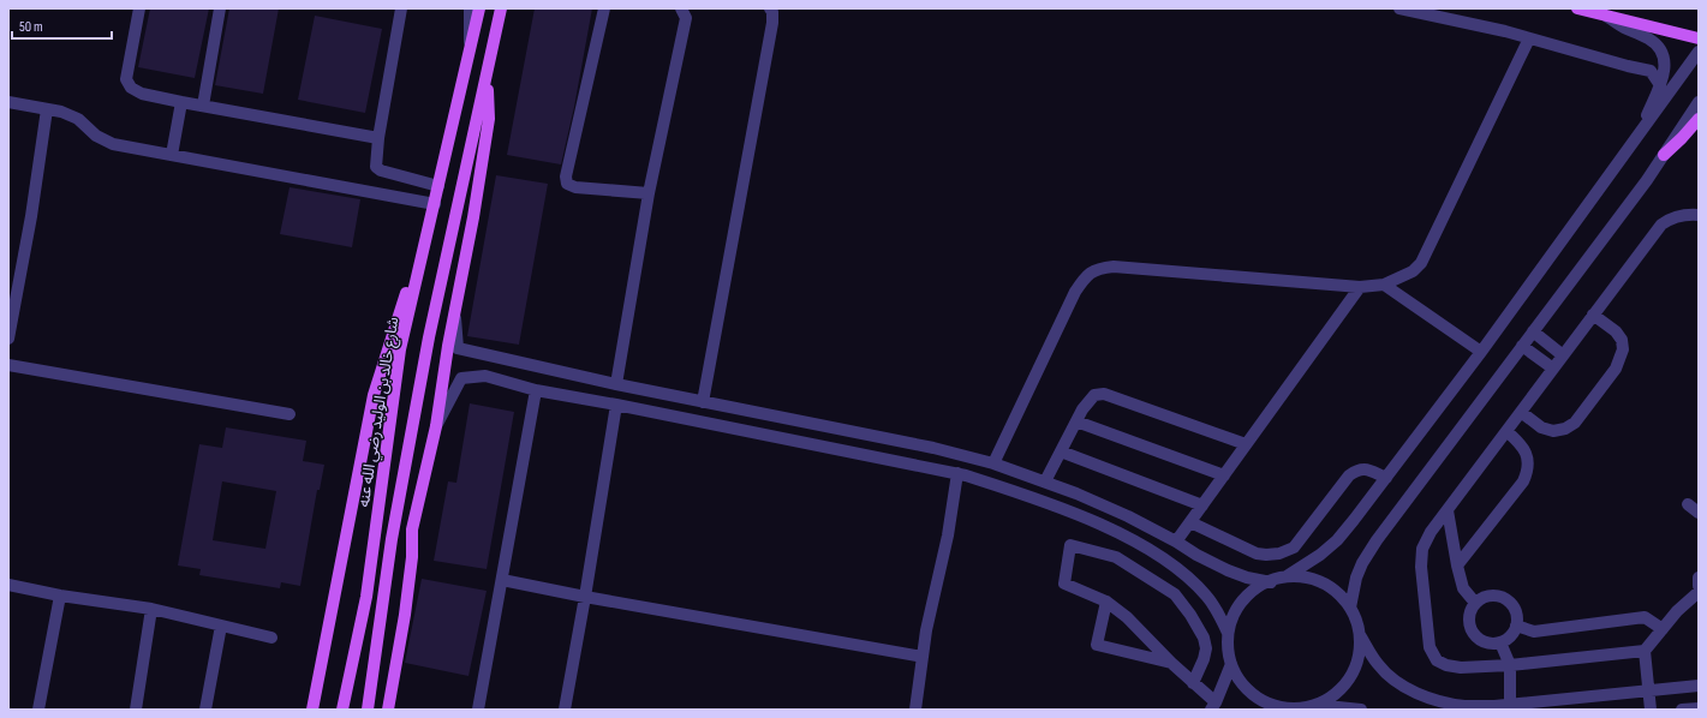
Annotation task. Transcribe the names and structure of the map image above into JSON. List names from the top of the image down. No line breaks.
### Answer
{"streets":{"main road":["شارع خالد بن الوليد رضي الله عنه"]},"scale_bar":"50 m"}
